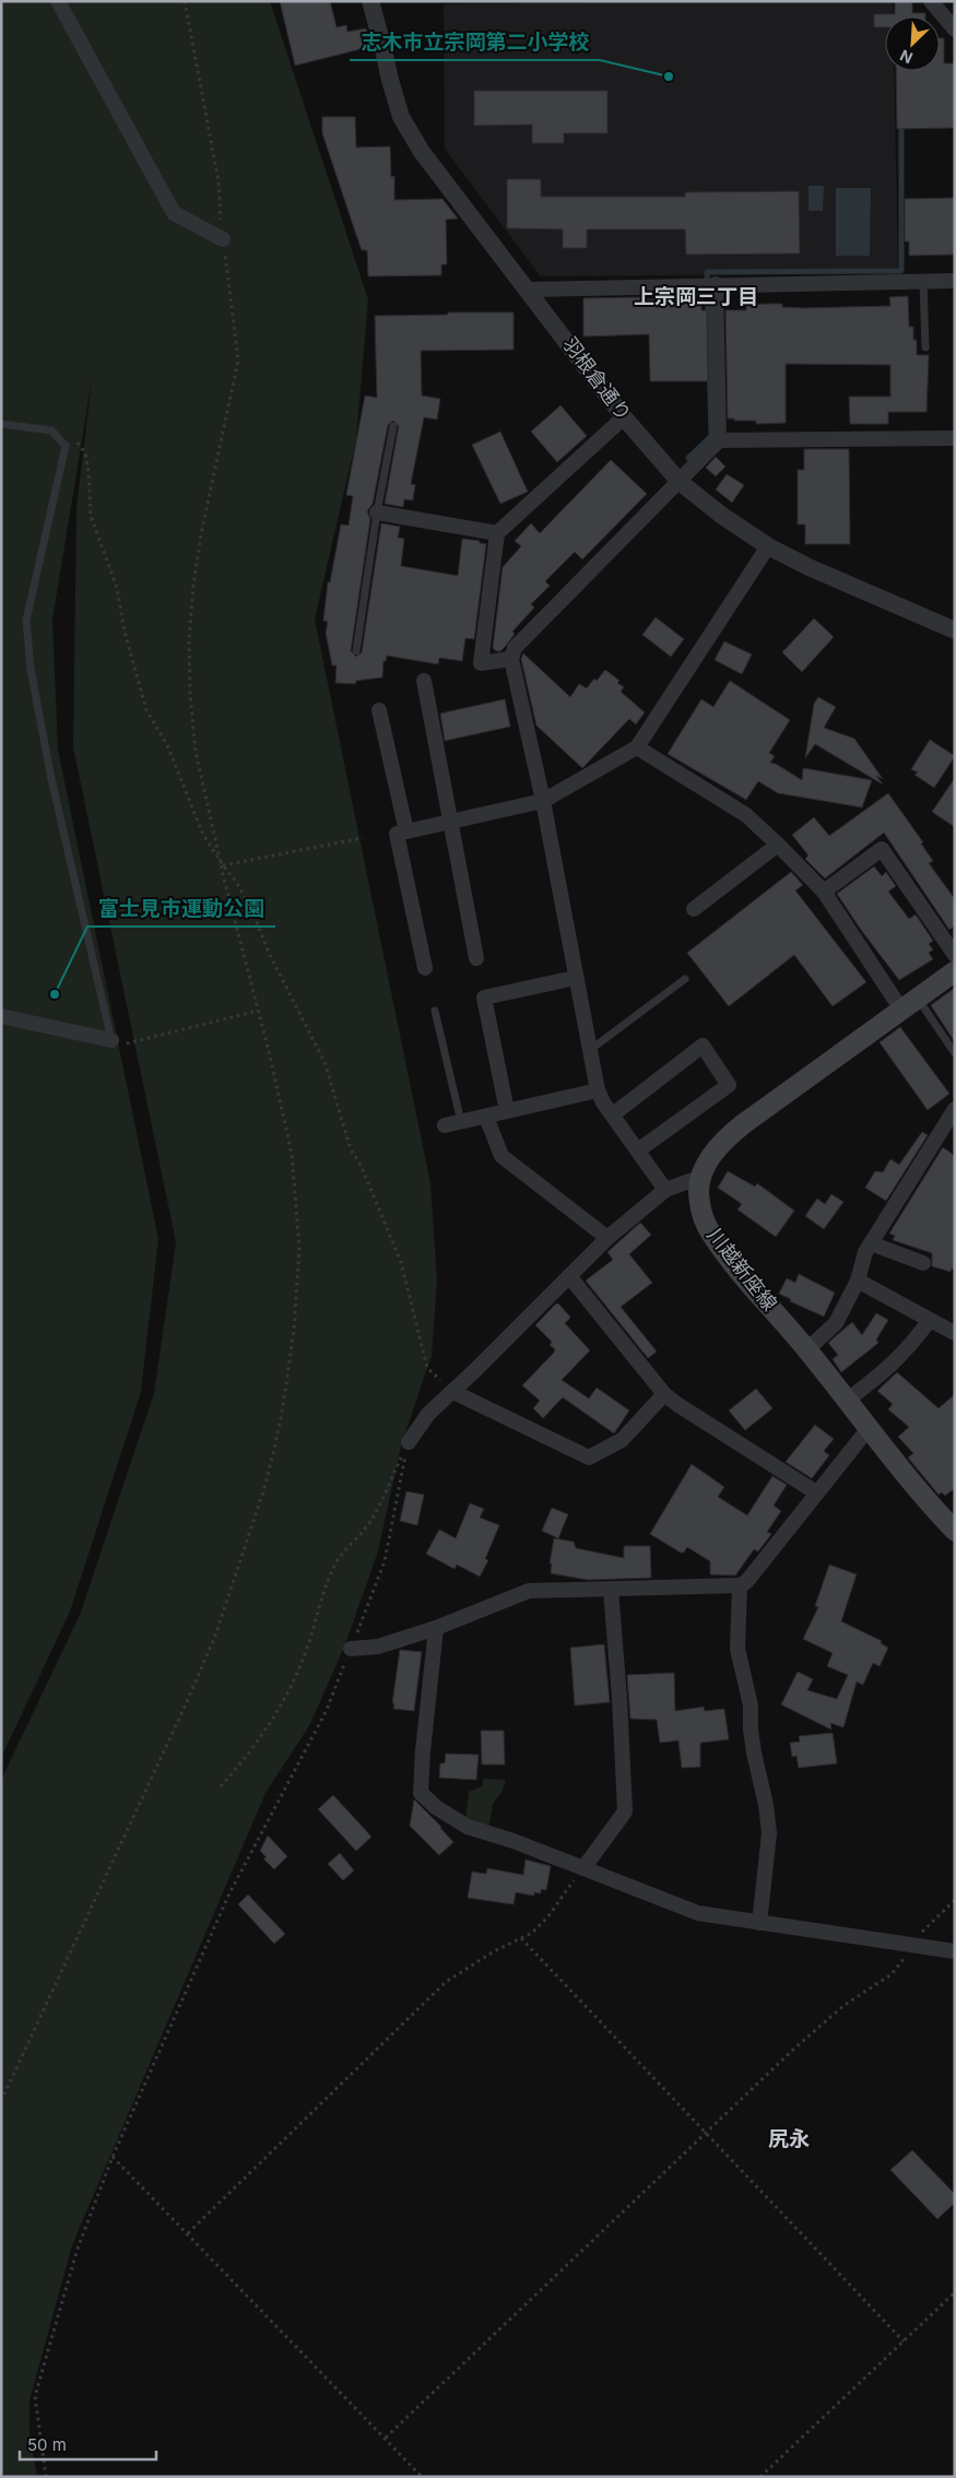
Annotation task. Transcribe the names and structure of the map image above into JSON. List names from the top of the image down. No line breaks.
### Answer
{"streets":{"main road":["川越新座線"],"street":["羽根倉通り"]},"districts":["上宗岡三丁目","尻永"],"places":["志木市立宗岡第二小学校","富士見市運動公園"],"scale_bar":"50 m","north":"bottom left"}
